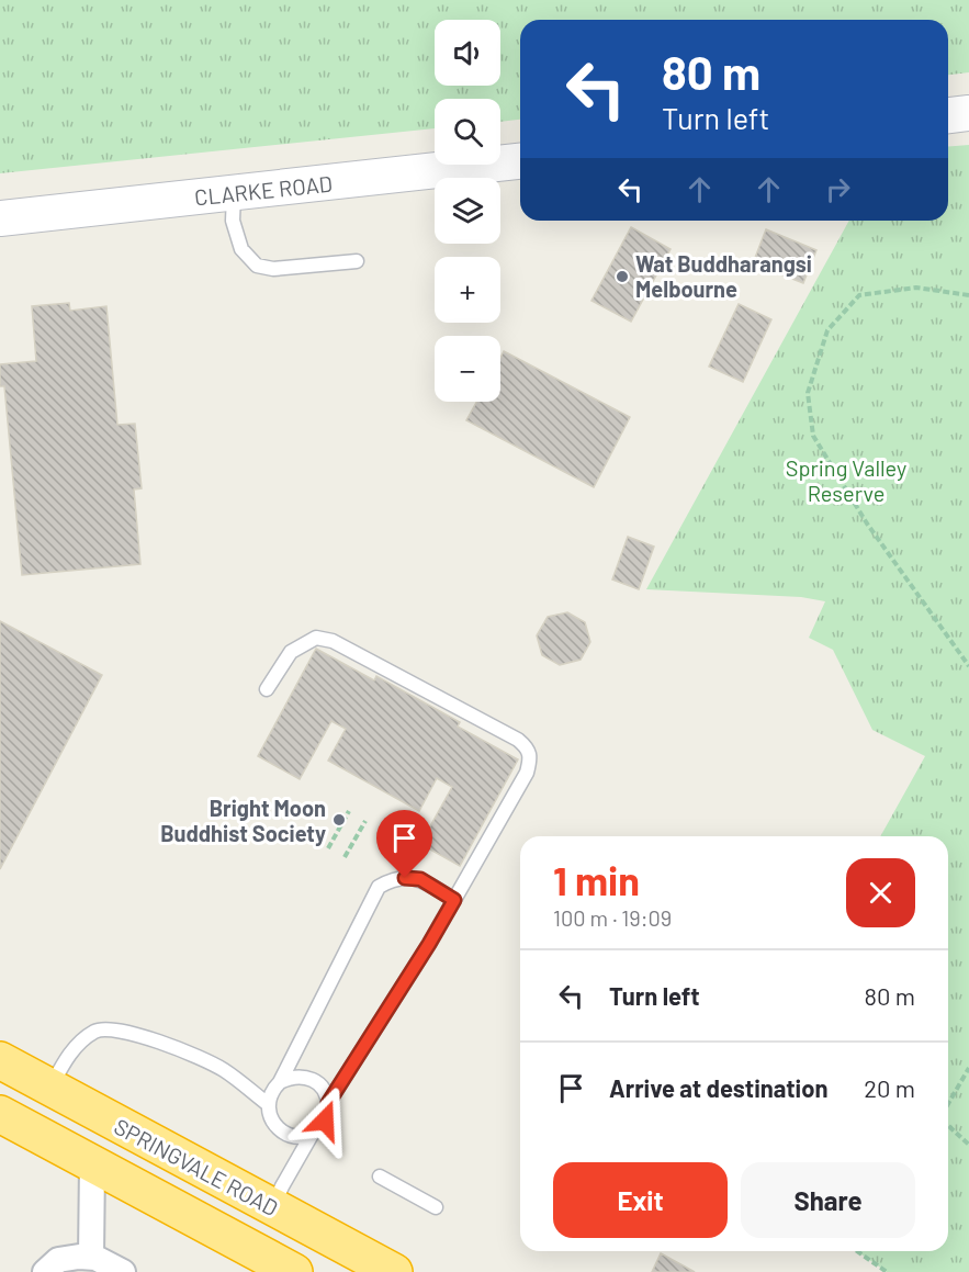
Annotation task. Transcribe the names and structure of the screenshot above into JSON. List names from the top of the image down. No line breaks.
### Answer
{"streets":{"highway":["SPRINGVALE ROAD"],"main road":["CLARKE ROAD"]},"parks":["Spring Valley Reserve"],"places":["Wat Buddharangsi Melbourne","Bright Moon Buddhist Society"],"page":{"map_buttons":["+","−"],"turn":["80 m","Turn left"],"heading":["1 min","100 m · 19:09"],"list":[{"name":"Turn left","value":"80 m"},{"name":"Arrive at destination","value":"20 m"}],"buttons":["Exit","Share"]}}
